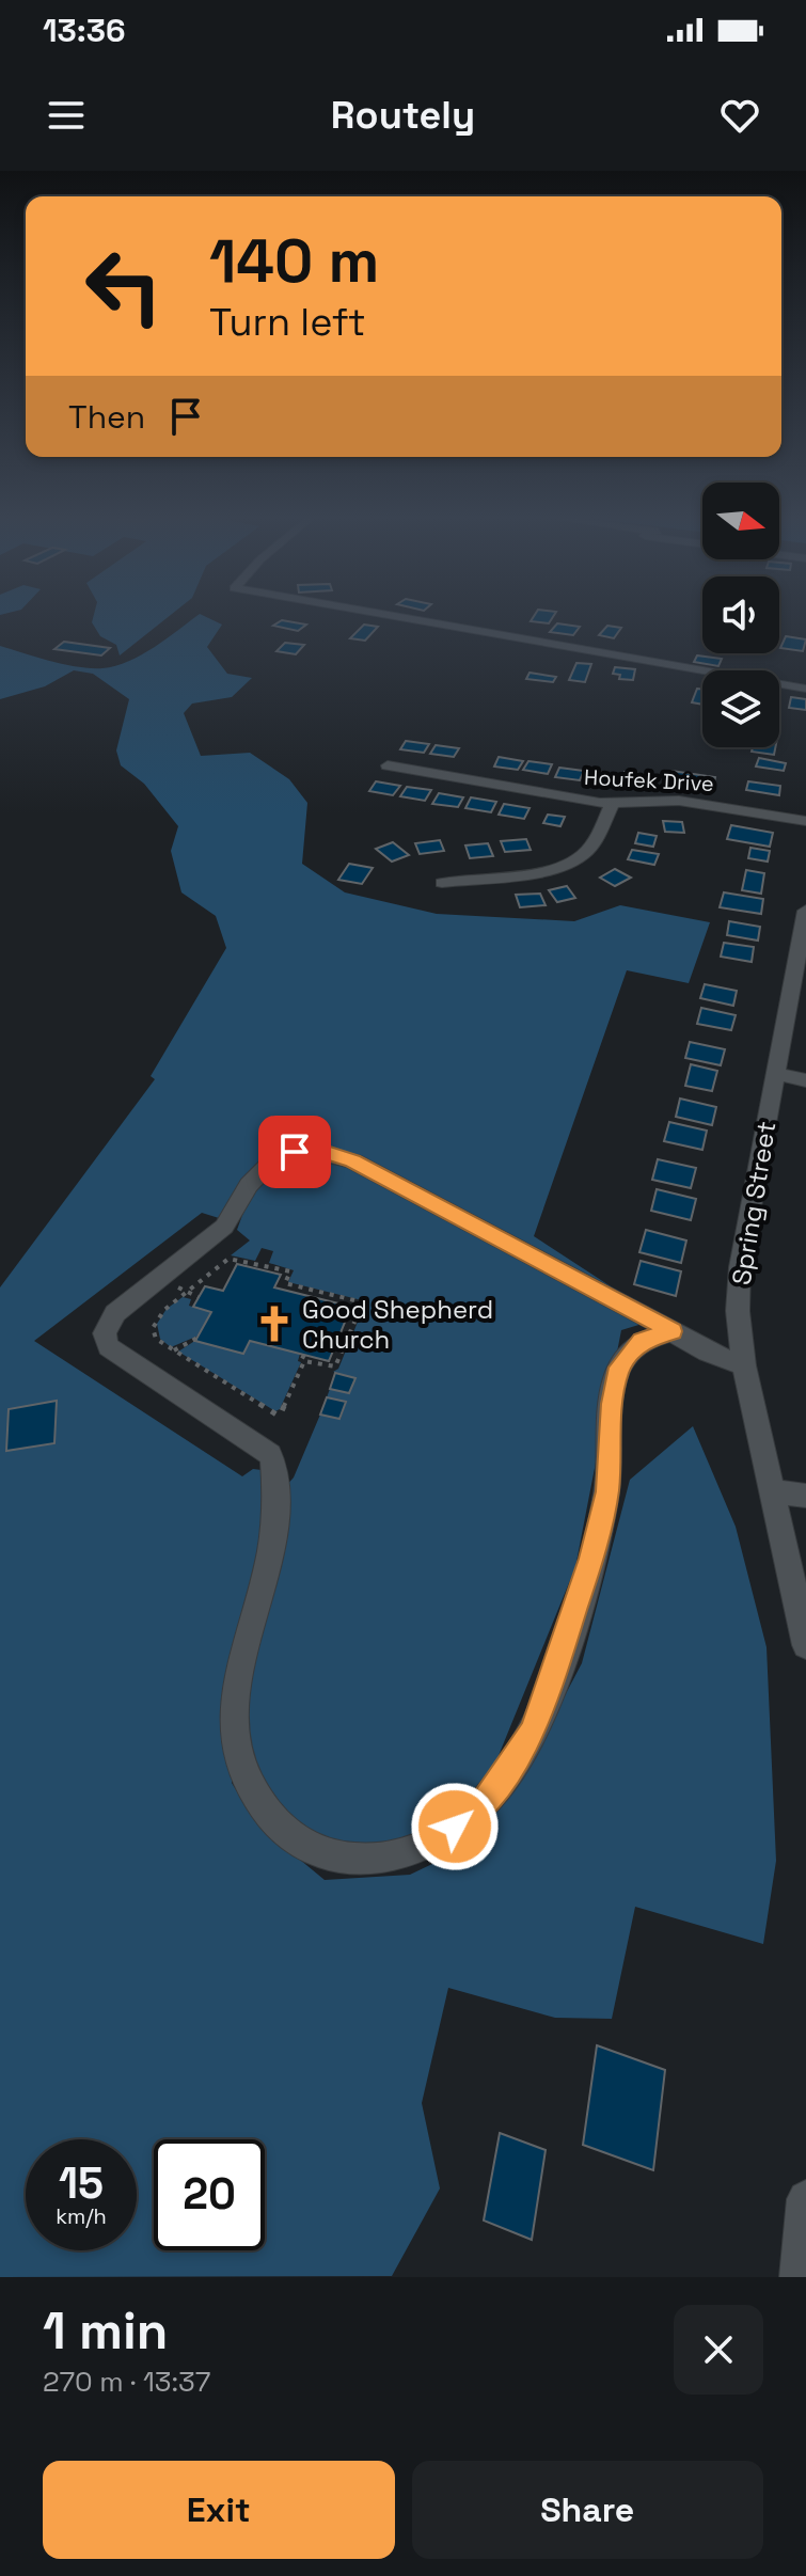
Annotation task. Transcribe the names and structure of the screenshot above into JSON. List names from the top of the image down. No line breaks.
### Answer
{"streets":{"street":["Houfek Drive","Spring Street"]},"places":{"church":["Good Shepherd Church"]},"north":"right","page":{"status":"13:36","header":"Routely","turn":["140 m","Turn left"],"then":"Then","speed":"15 km/h","limit":"20","heading":["1 min","270 m · 13:37"],"buttons":["Exit","Share"]}}
